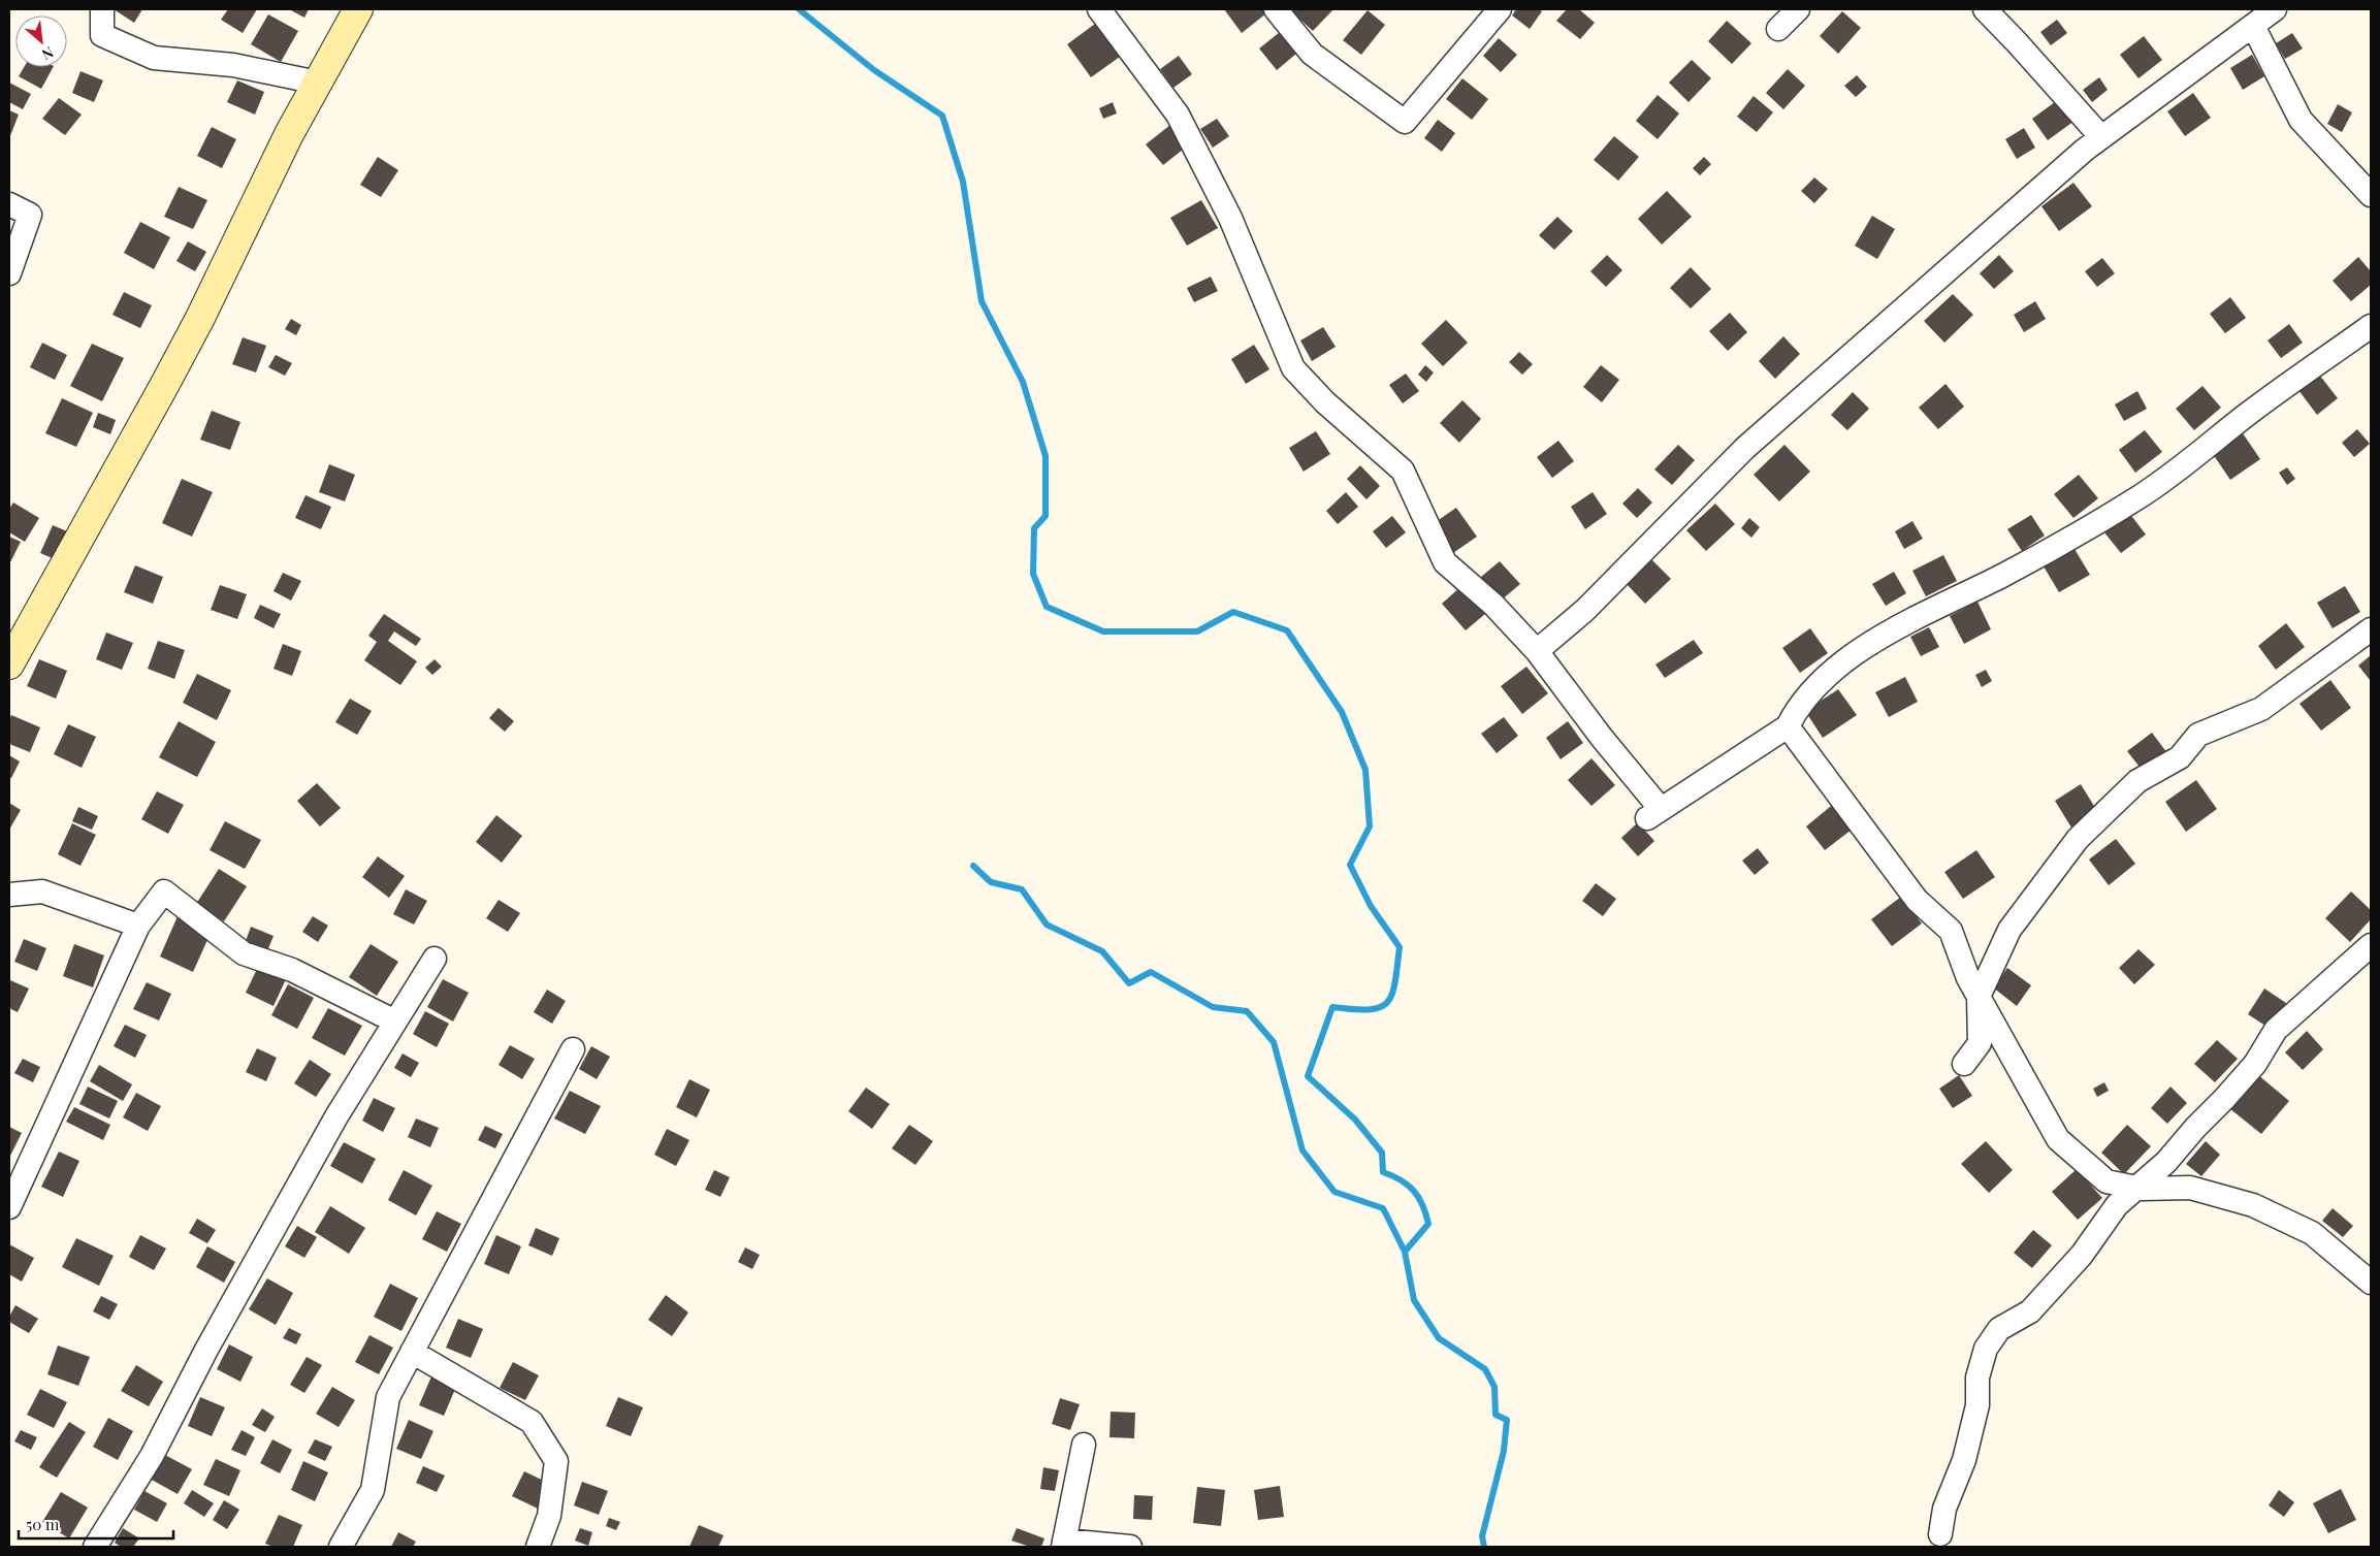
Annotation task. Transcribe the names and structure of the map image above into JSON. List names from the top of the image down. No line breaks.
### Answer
{"scale_bar":"50 m","north":"bottom right"}
